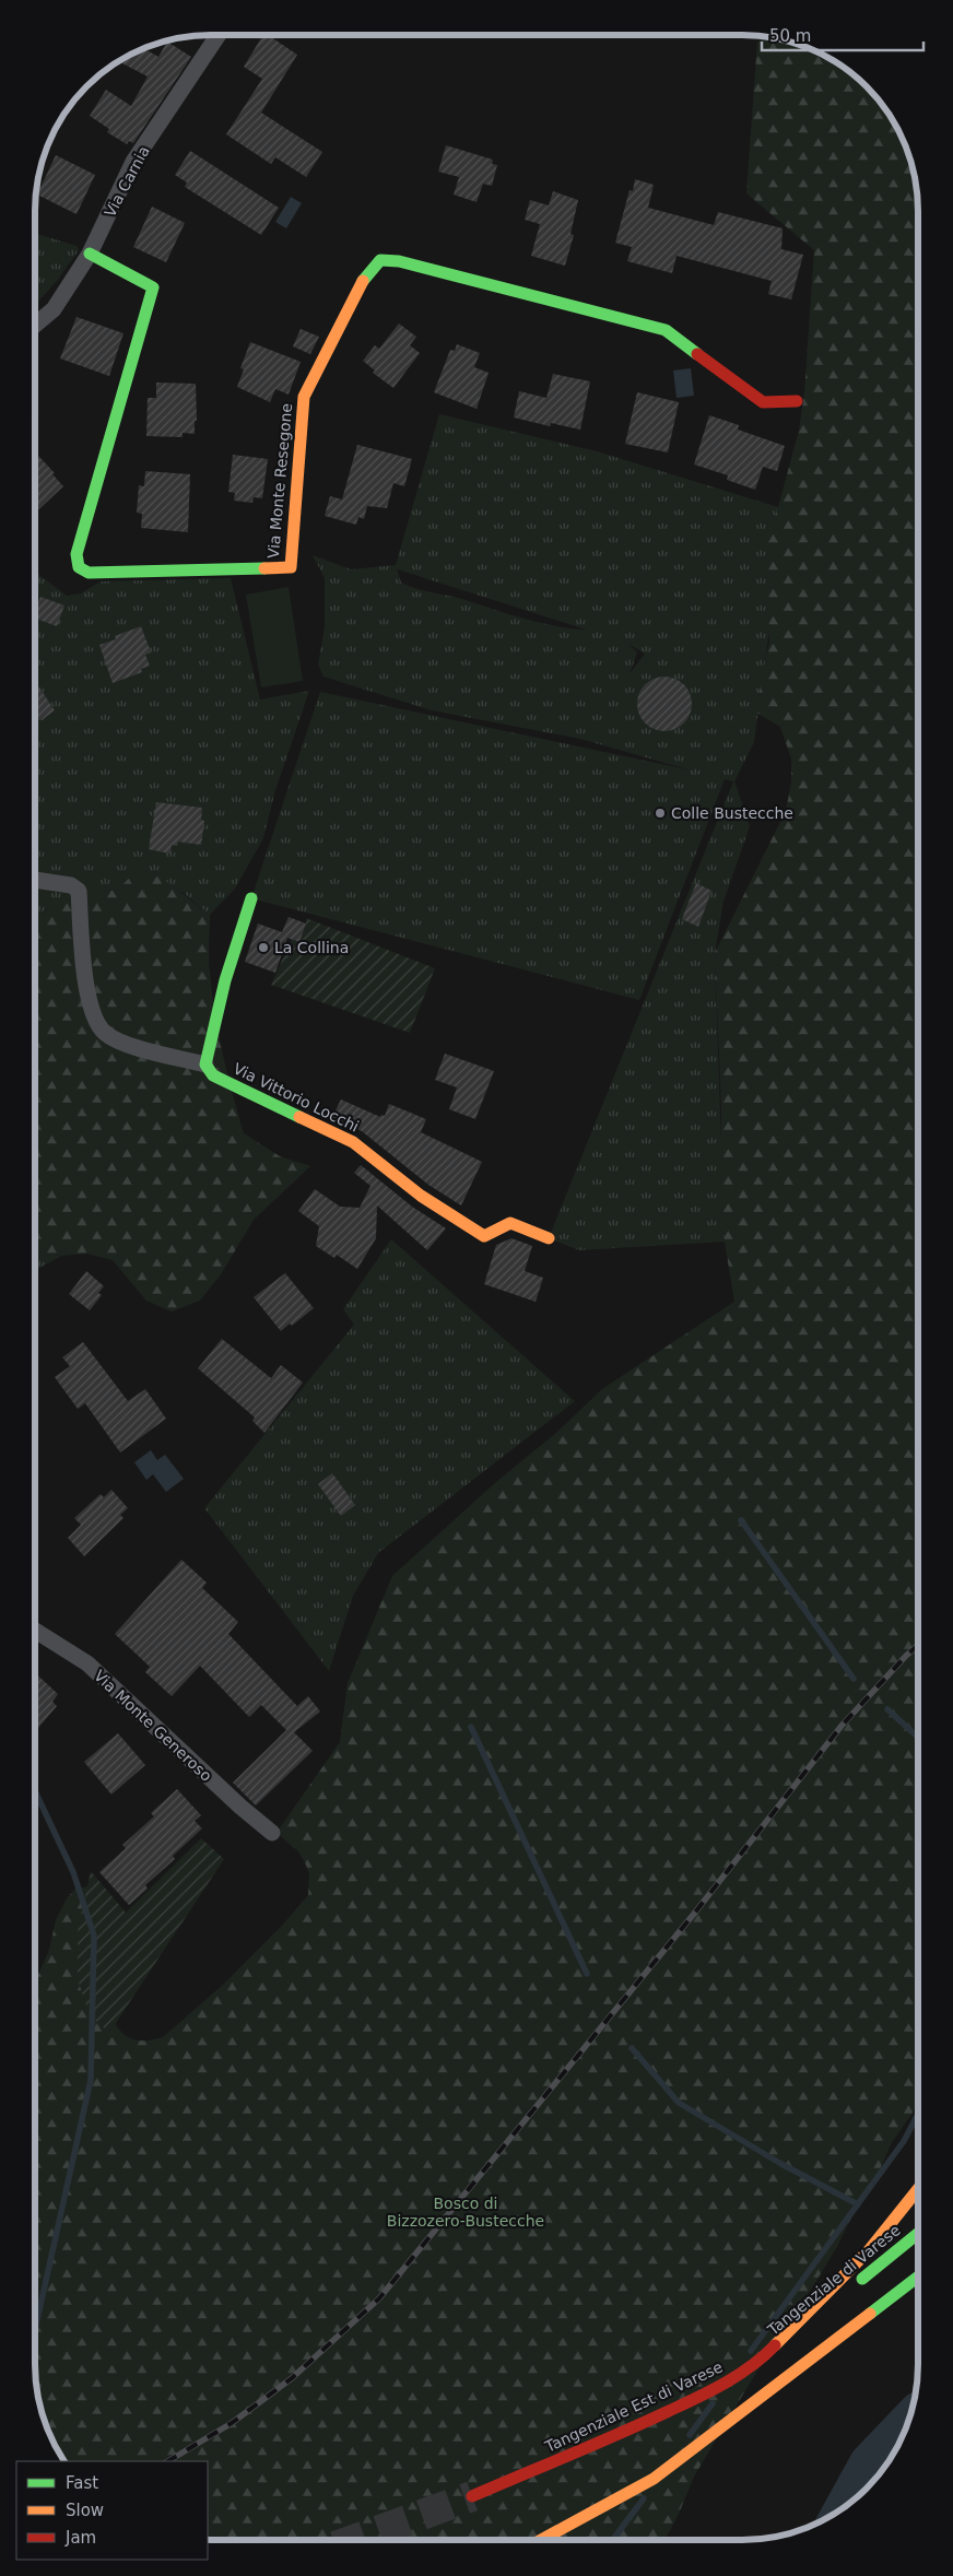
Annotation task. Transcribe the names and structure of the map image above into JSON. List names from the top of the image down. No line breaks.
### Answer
{"streets":{"main road":["Via Monte Resegone","Via Vittorio Locchi","Tangenziale di Varese","Tangenziale Est di Varese"],"street":["Via Carnia","Via Monte Generoso"]},"crossings":[["Via Carnia","Via Monte Resegone"],["Tangenziale di Varese","Tangenziale Est di Varese"]],"parks":["Bosco di Bizzozero-Bustecche"],"places":["Colle Bustecche","La Collina"],"legend":["Fast","Slow","Jam"],"scale_bar":"50 m"}
